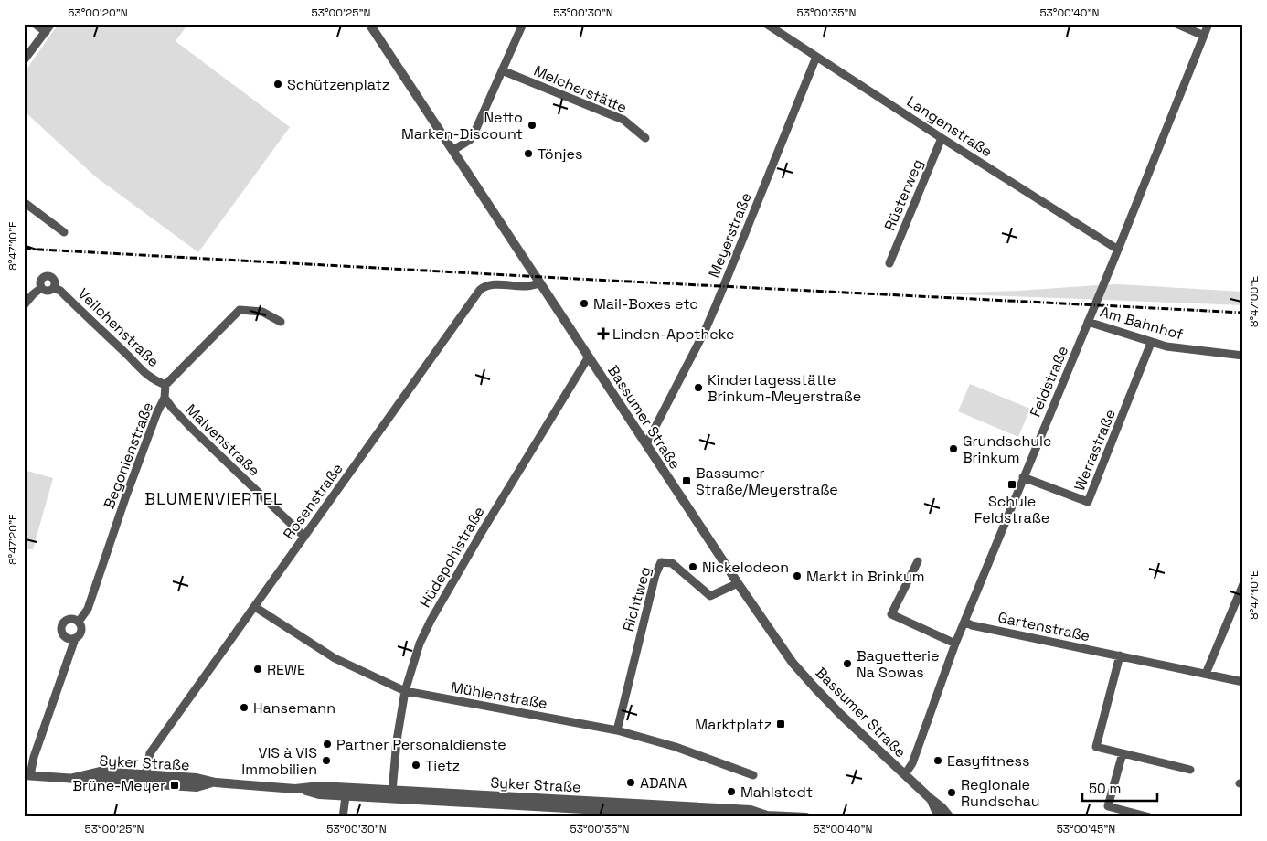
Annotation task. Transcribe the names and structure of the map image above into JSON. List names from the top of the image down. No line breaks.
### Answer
{"streets":{"street":["Melcherstätte","Langenstraße","Rüsterweg","Meyerstraße","Am Bahnhof","Veilchenstraße","Feldstraße","Bassumer Straße","Malvenstraße","Werrastraße","Begonienstraße","Rosenstraße","Hüdepohlstraße","Richtweg","Gartenstraße","Mühlenstraße","Syker Straße"]},"crossings":[["Langenstraße","Rüsterweg"],["Langenstraße","Meyerstraße"],["Langenstraße","Feldstraße"],["Meyerstraße","Bassumer Straße"],["Am Bahnhof","Feldstraße"],["Am Bahnhof","Werrastraße"],["Veilchenstraße","Begonienstraße"],["Feldstraße","Bassumer Straße"],["Feldstraße","Werrastraße"],["Feldstraße","Gartenstraße"],["Bassumer Straße","Rosenstraße"],["Bassumer Straße","Hüdepohlstraße"],["Bassumer Straße","Richtweg"],["Malvenstraße","Begonienstraße"],["Malvenstraße","Rosenstraße"],["Begonienstraße","Syker Straße"],["Rosenstraße","Mühlenstraße"],["Rosenstraße","Syker Straße"],["Hüdepohlstraße","Mühlenstraße"],["Hüdepohlstraße","Syker Straße"],["Richtweg","Mühlenstraße"]],"districts":["BLUMENVIERTEL"],"places":{"other":["Schützenplatz","Netto Marken-Discount","Tönjes","Mail-Boxes etc","Kindertagesstätte Brinkum-Meyerstraße","Grundschule Brinkum","Nickelodeon","Markt in Brinkum","Baguetterie Na Sowas","REWE","Hansemann","Partner Personaldienste","VIS à VIS Immobilien","Easyfitness","Tietz","ADANA","Mahlstedt","Regionale Rundschau"],"health":["Linden-Apotheke"],"transit":["Bassumer Straße/Meyerstraße","Schule Feldstraße","Marktplatz","Brüne-Meyer"]},"scale_bar":"50 m","coordinates":["53°00'20\"N","53°00'25\"N","53°00'30\"N","53°00'35\"N","53°00'40\"N","8°47'10\"E","8°47'00\"E","8°47'20\"E","53°00'45\"N"]}
